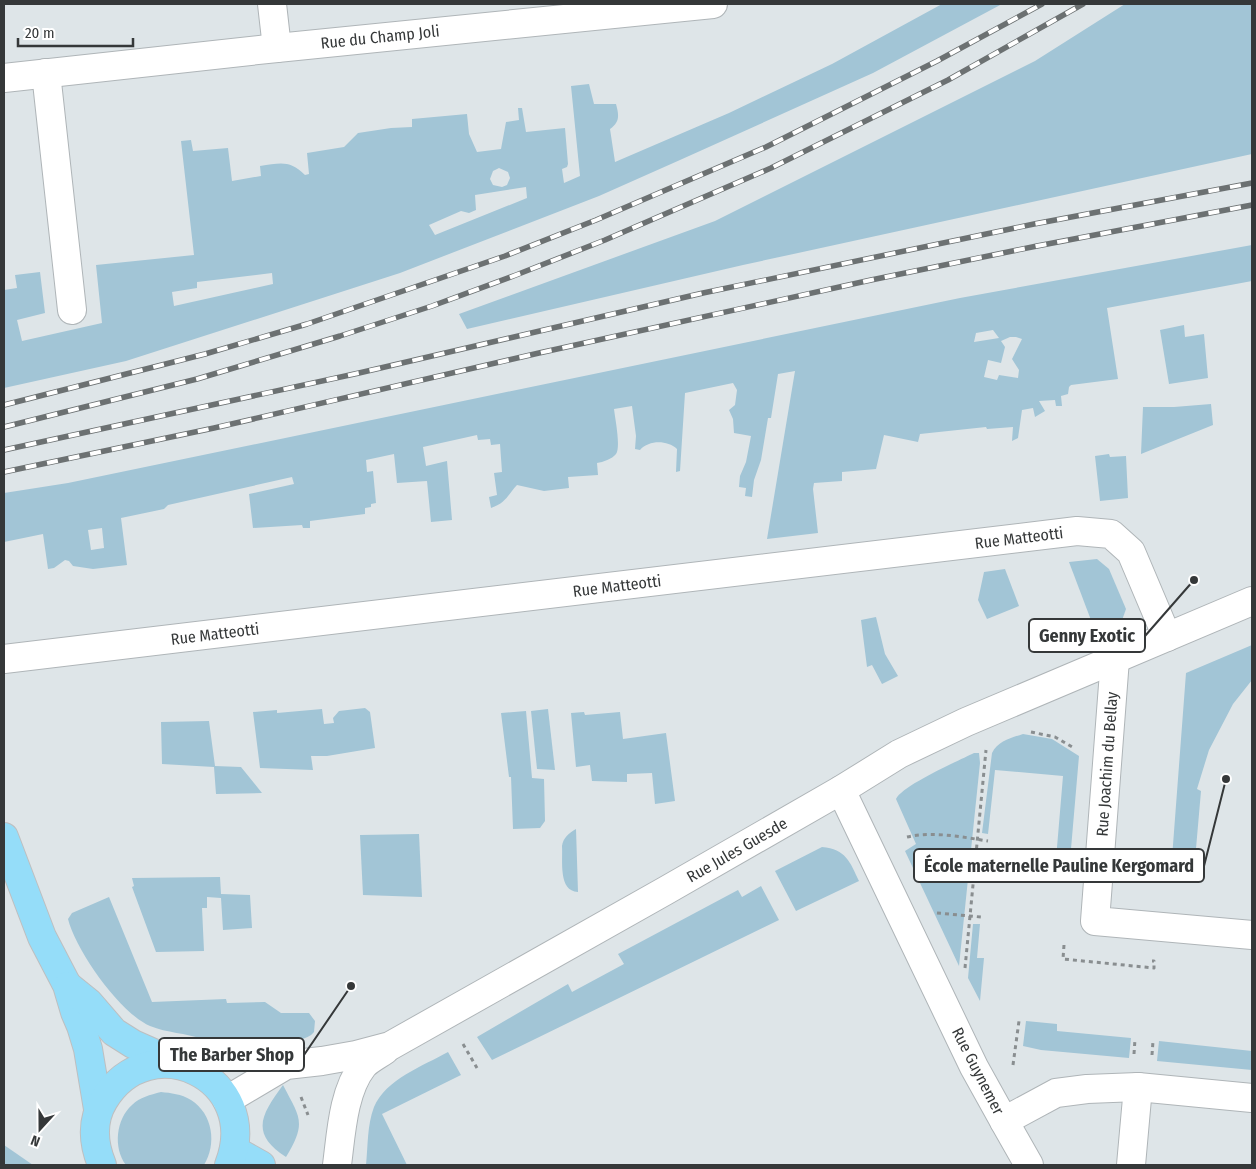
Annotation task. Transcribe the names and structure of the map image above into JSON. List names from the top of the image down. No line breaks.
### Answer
{"streets":{"street":["Rue du Champ Joli","Rue Matteotti","Rue Joachim du Bellay","Rue Jules Guesde","Rue Guynemer"]},"crossings":[["Rue Matteotti","Rue Jules Guesde"],["Rue Joachim du Bellay","Rue Jules Guesde"],["Rue Jules Guesde","Rue Guynemer"]],"places":["Genny Exotic","École maternelle Pauline Kergomard","The Barber Shop"],"scale_bar":"20 m","north":"bottom"}
